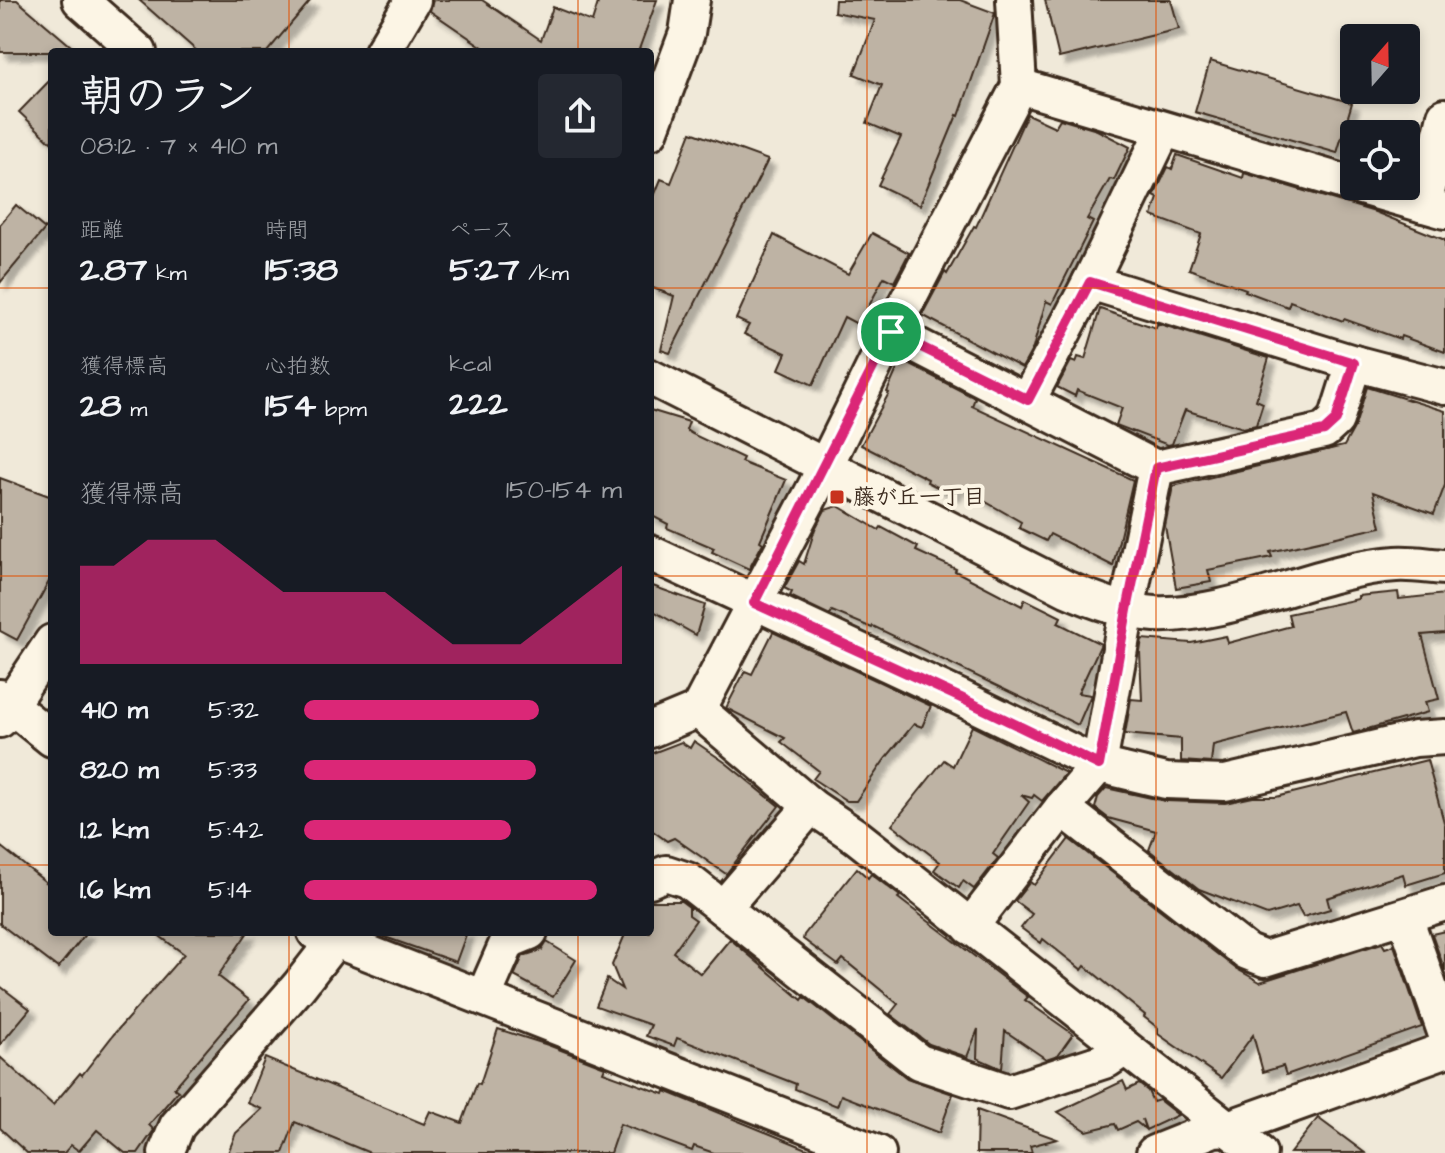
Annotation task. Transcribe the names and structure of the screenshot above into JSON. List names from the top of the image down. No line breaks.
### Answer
{"places":{"transit":["藤が丘一丁目"]},"north":"top","page":{"heading":["朝のラン","08:12 · 7 × 410 m"],"stats":[["距離","2.87 km"],["時間","15:38"],["ペース","5:27 /km"],["獲得標高","28 m"],["心拍数","154 bpm"],["kcal","222"]],"chart":["獲得標高","150–154 m"],"list":[{"name":"410 m","note":"5:32"},{"name":"820 m","note":"5:33"},{"name":"1.2 km","note":"5:42"},{"name":"1.6 km","note":"5:14"}]}}
